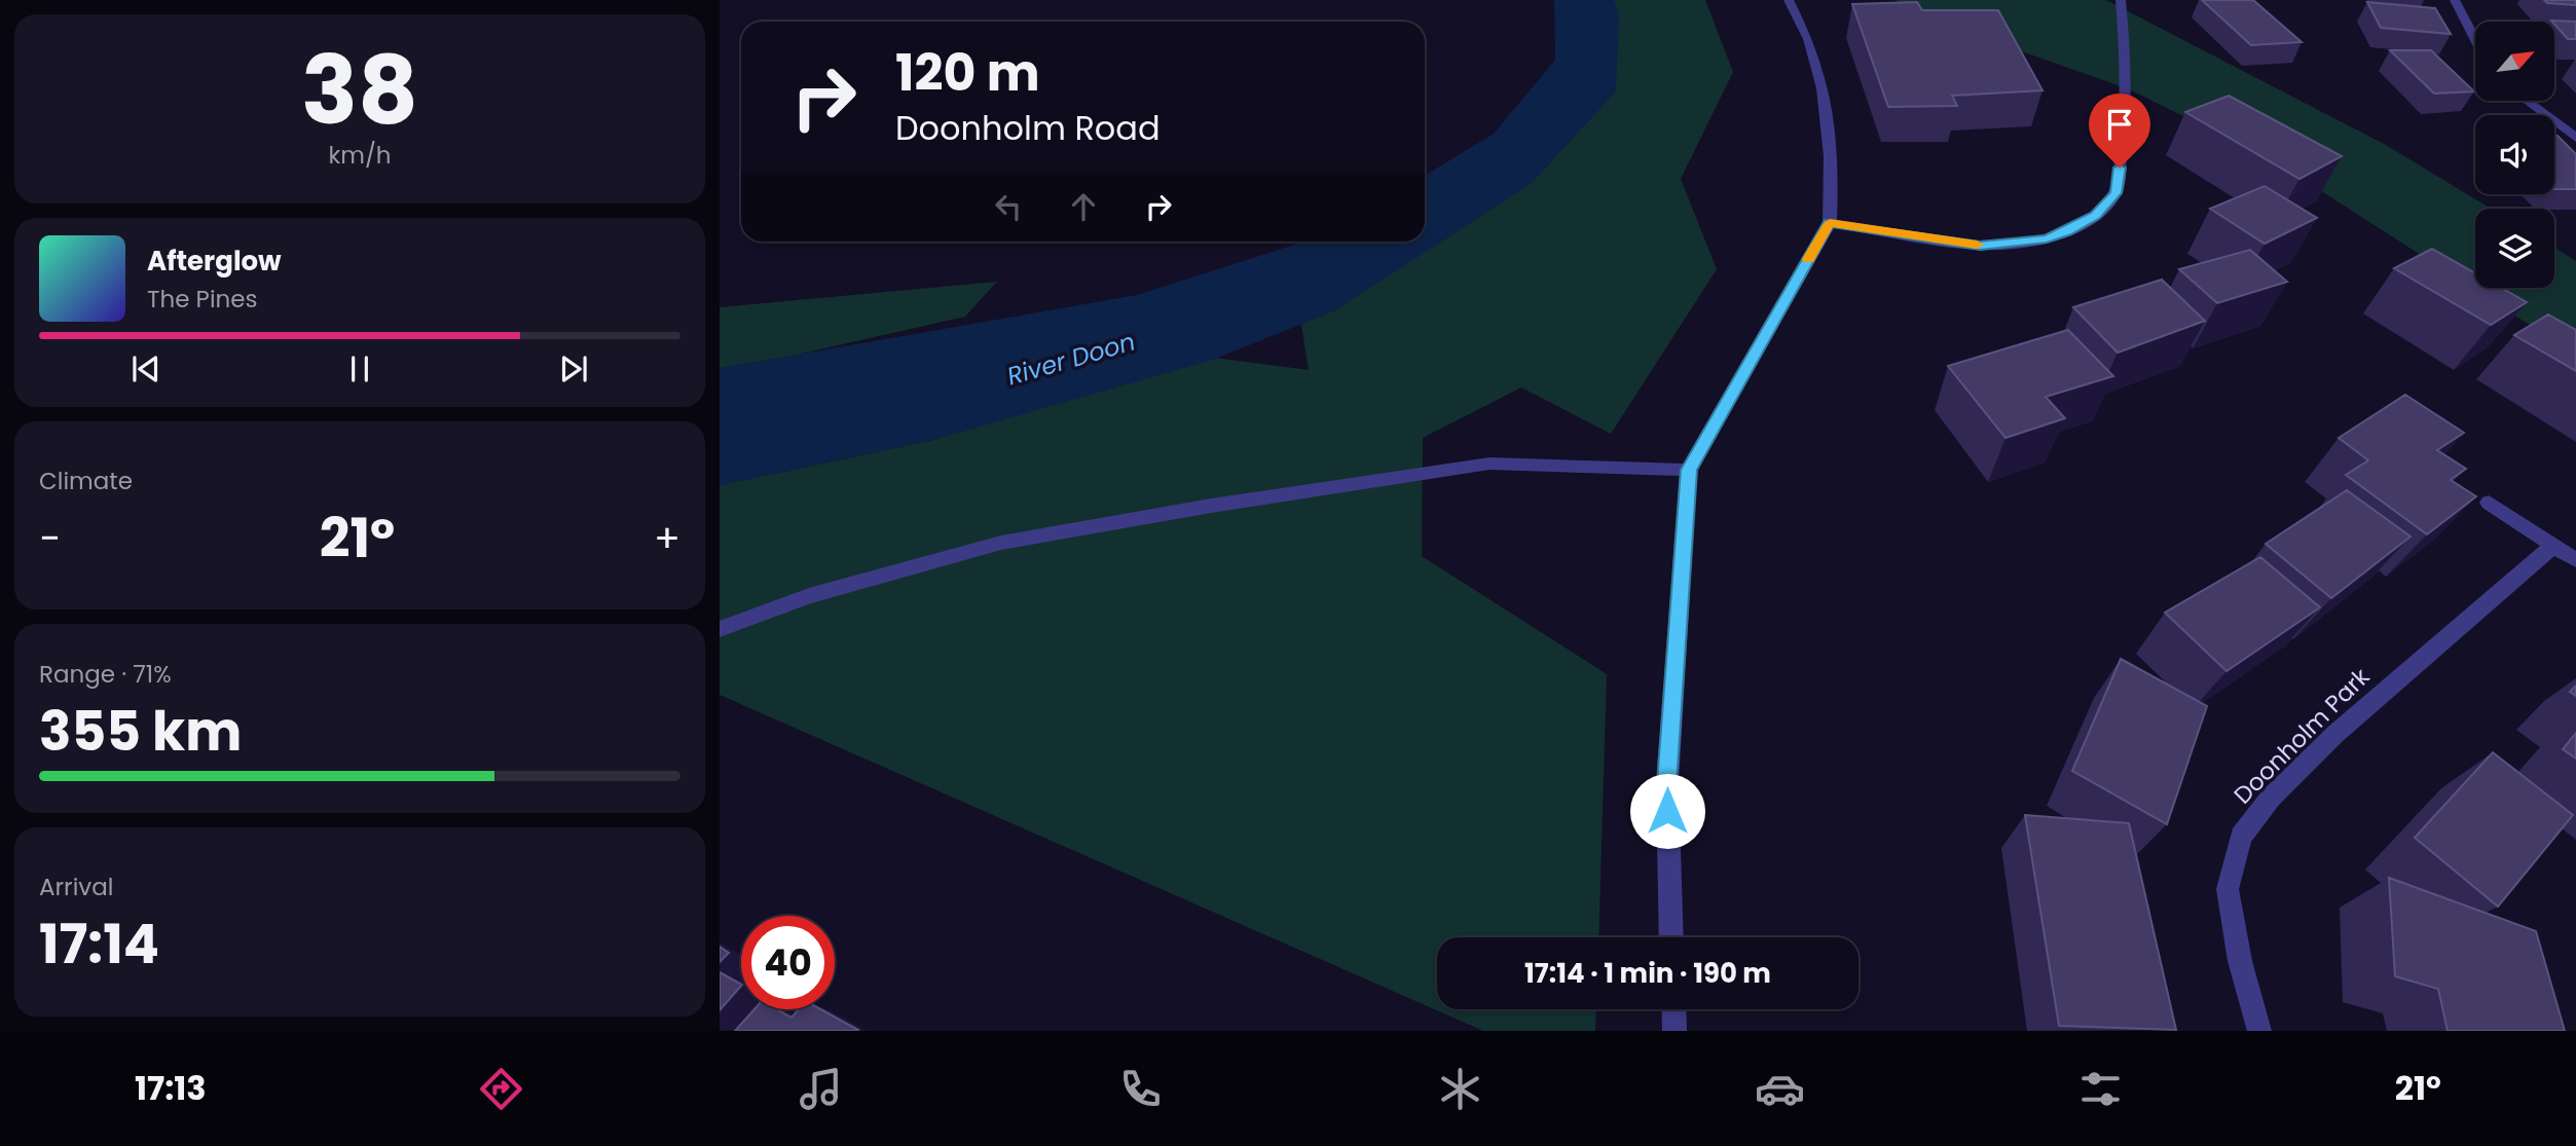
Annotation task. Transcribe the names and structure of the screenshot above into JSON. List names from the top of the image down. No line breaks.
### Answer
{"streets":{"street":["Doonholm Park"]},"water":["River Doon"],"north":"top right","page":{"tile":[["38","km/h"],"Climate",["Range · 71%","355 km"],["Arrival","17:14"]],"turn":["120 m","Doonholm Road"],"song":["Afterglow","The Pines"],"heat":["−","21°","+"],"limit":"40","trip":"17:14 · 1 min · 190 m","tabs":["17:13","21°"]}}
